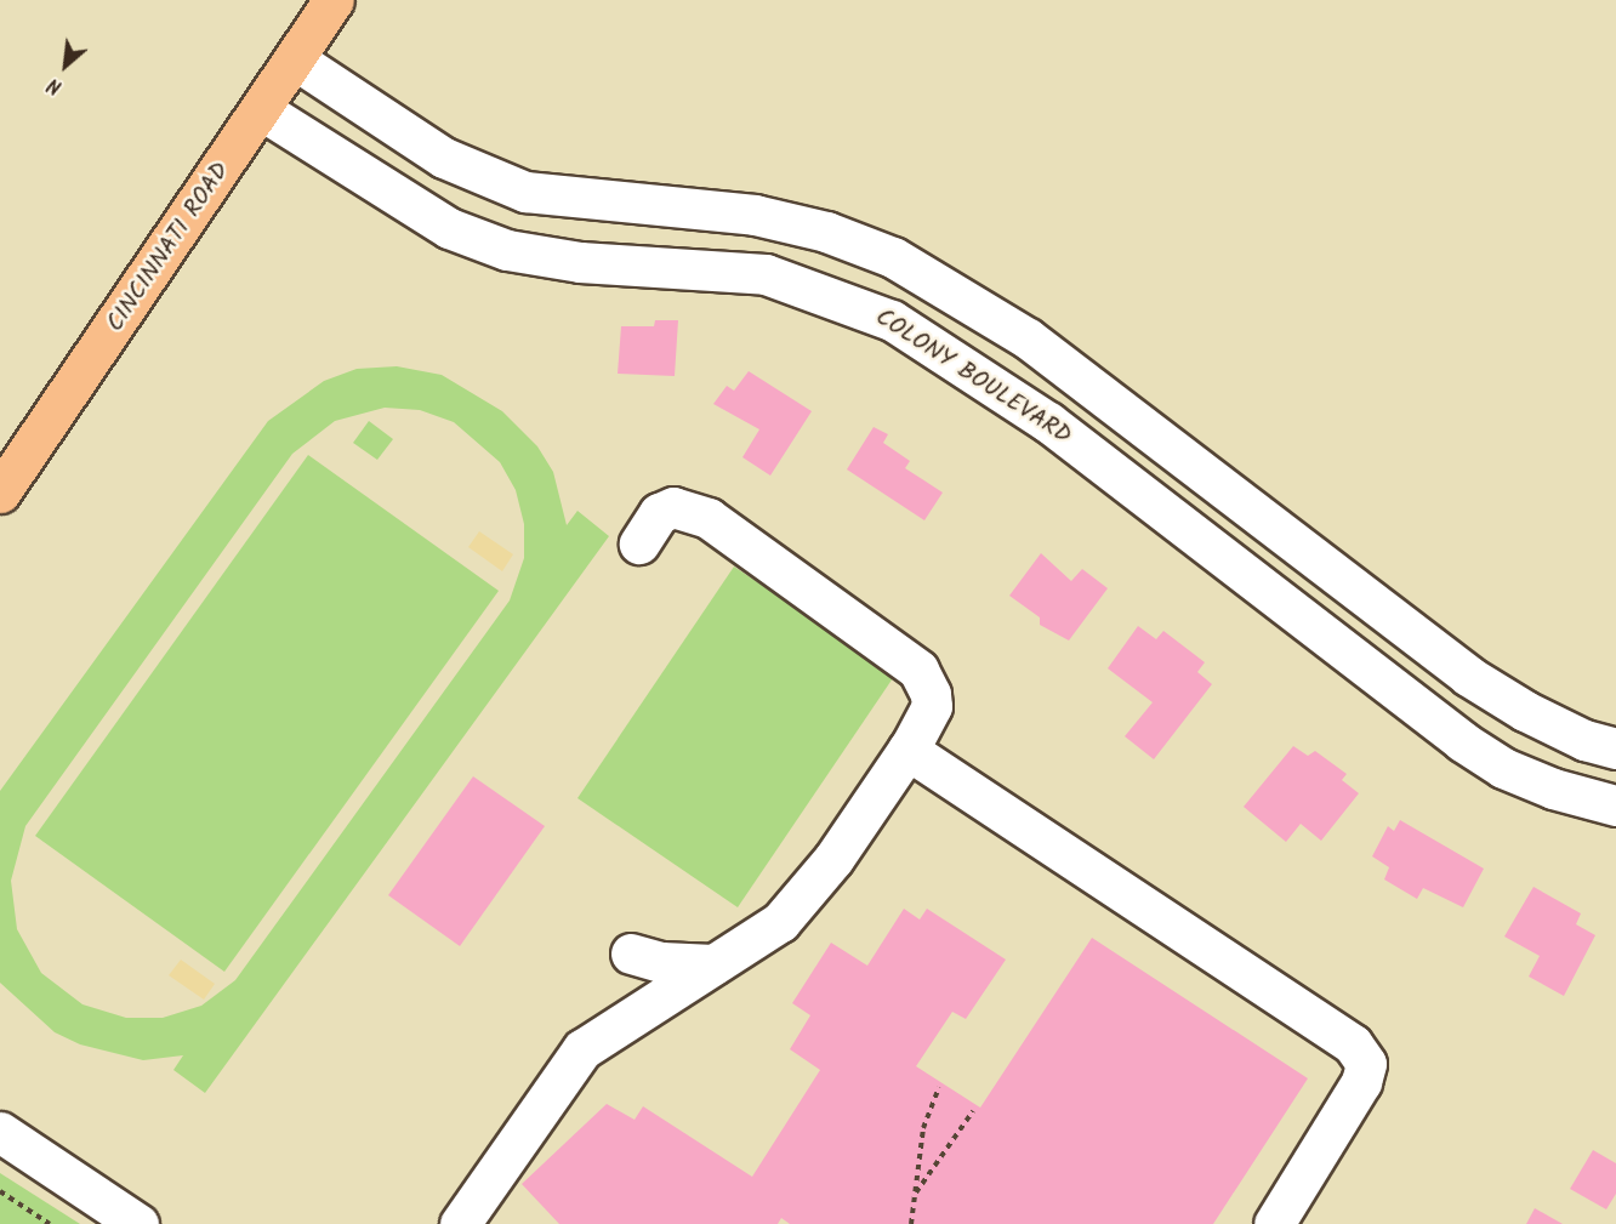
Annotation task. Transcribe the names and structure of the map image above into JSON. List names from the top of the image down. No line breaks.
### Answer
{"streets":{"main road":["CINCINNATI ROAD"],"street":["COLONY BOULEVARD"]},"crossings":[["CINCINNATI ROAD","COLONY BOULEVARD"]],"north":"bottom left"}
